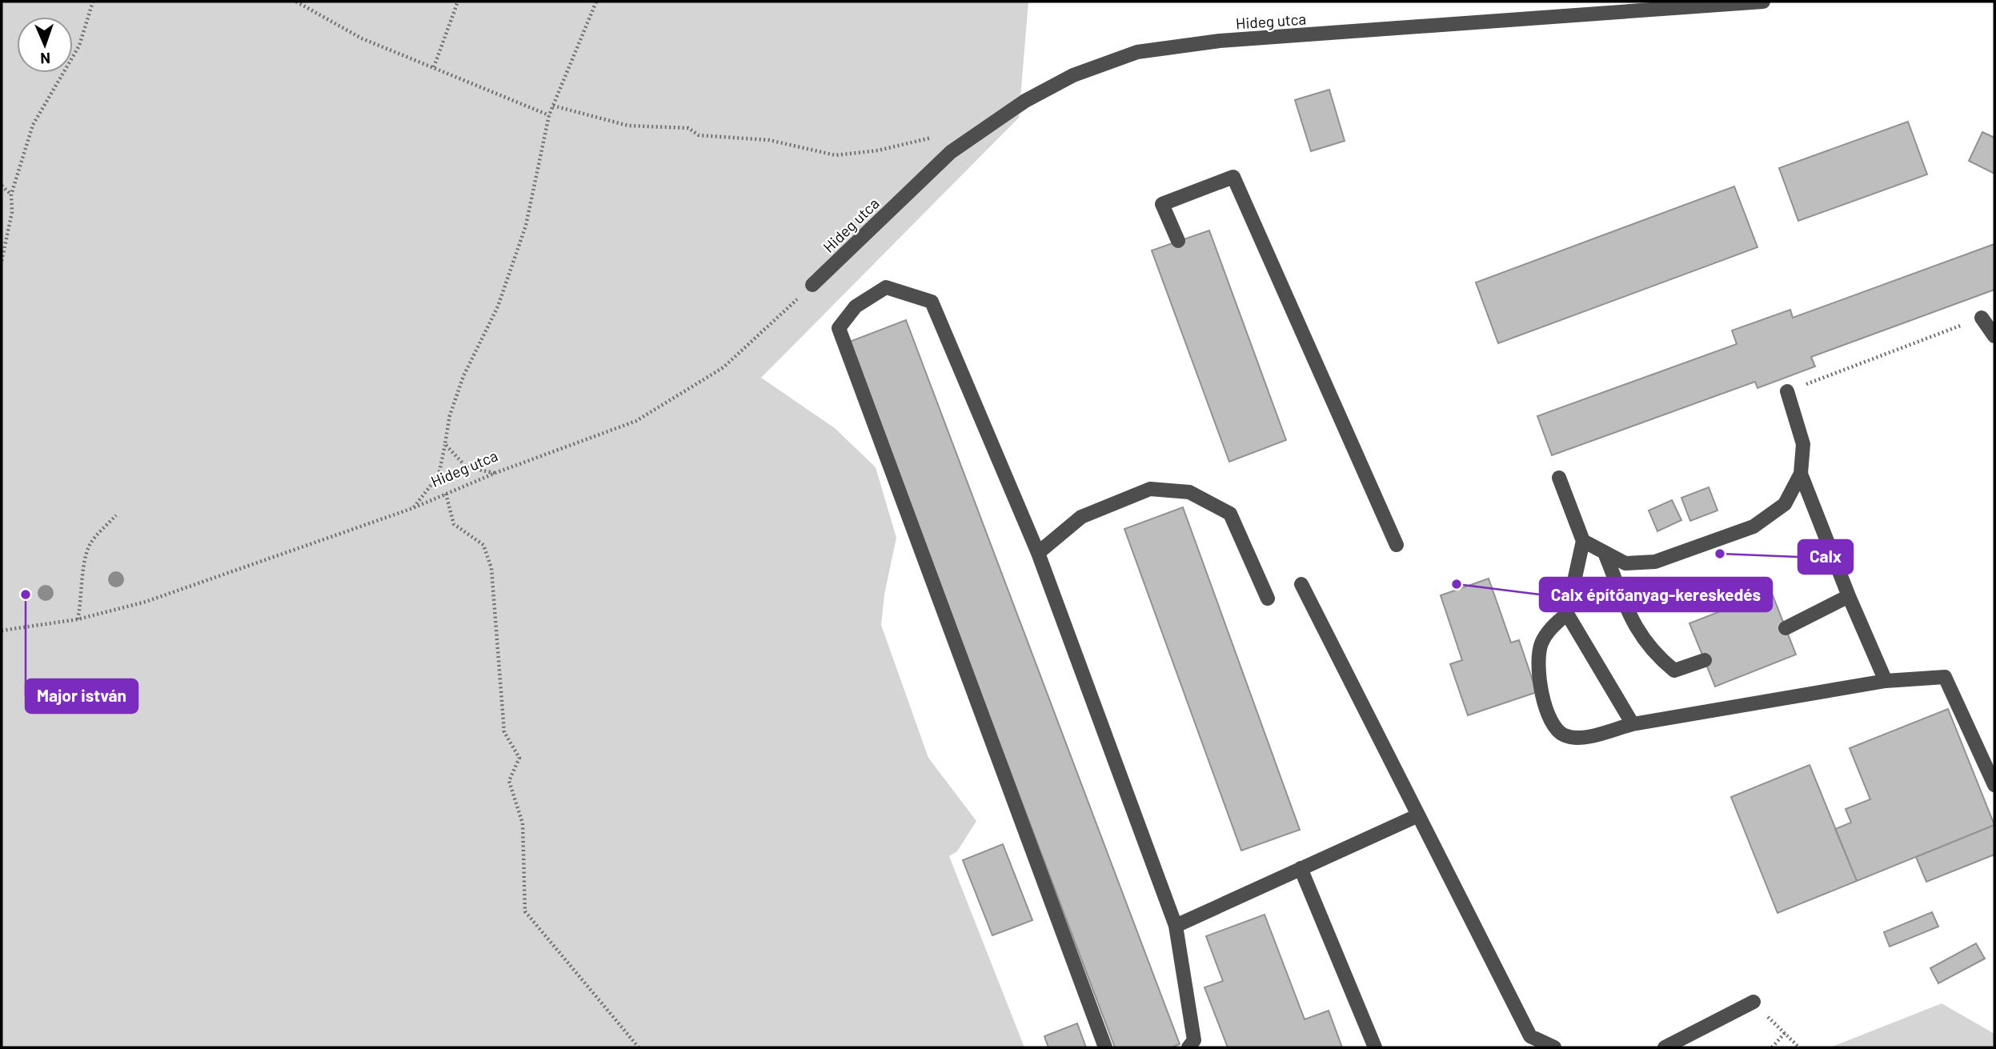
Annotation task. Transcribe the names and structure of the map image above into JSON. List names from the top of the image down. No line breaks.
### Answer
{"streets":{"street":["Hideg utca"]},"places":["Calx","Calx építőanyag-kereskedés","Major istván"],"north":"bottom"}
